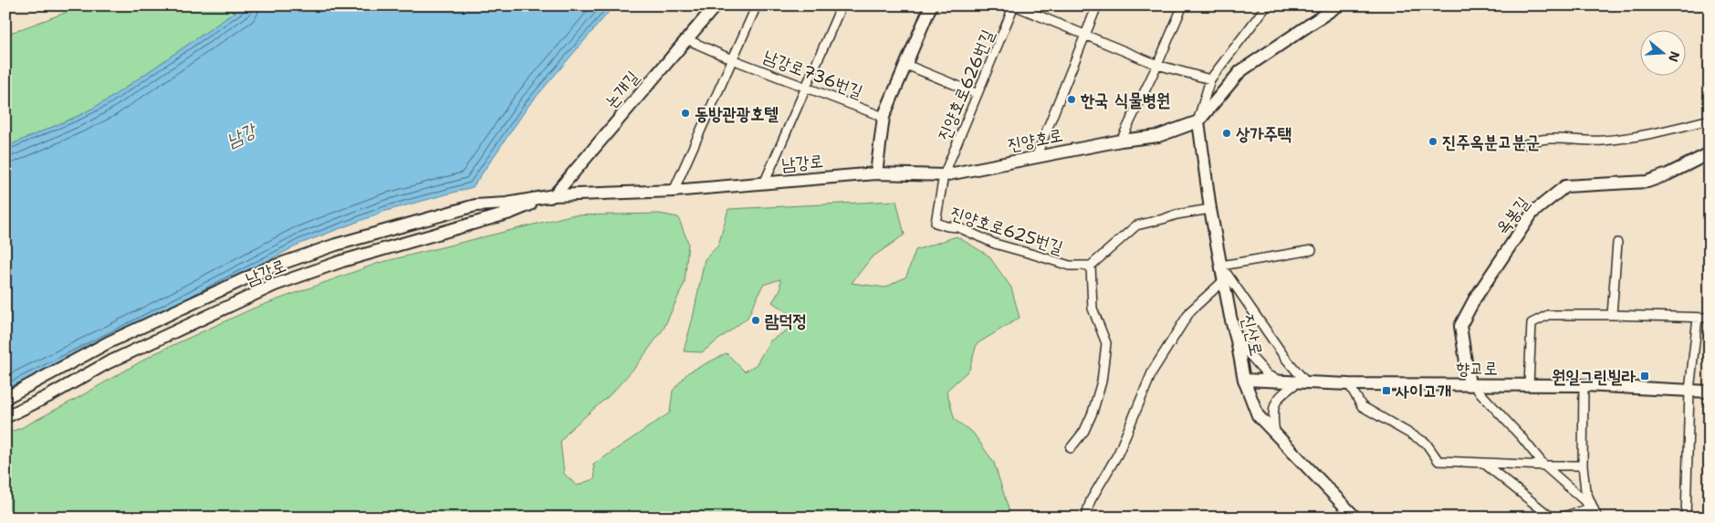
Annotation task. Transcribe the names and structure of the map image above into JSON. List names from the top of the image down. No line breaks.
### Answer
{"streets":{"street":["남강로736번길","진양호로626번길","논개길","진양호로","남강로","옥봉길","진양호로625번길","진산로","향교로"]},"crossings":[["남강로736번길","논개길"],["진양호로626번길","진양호로"],["진양호로626번길","진양호로625번길"],["논개길","남강로"],["진양호로","남강로"],["진양호로","진양호로625번길"],["진양호로","진산로"],["옥봉길","향교로"],["진산로","향교로"]],"water":["남강"],"places":{"other":["한국 식물병원","동방관광호텔","상가주택","진주옥분고분군","람덕정"],"transit":["원일그린빌라","사이고개"]},"north":"right"}
